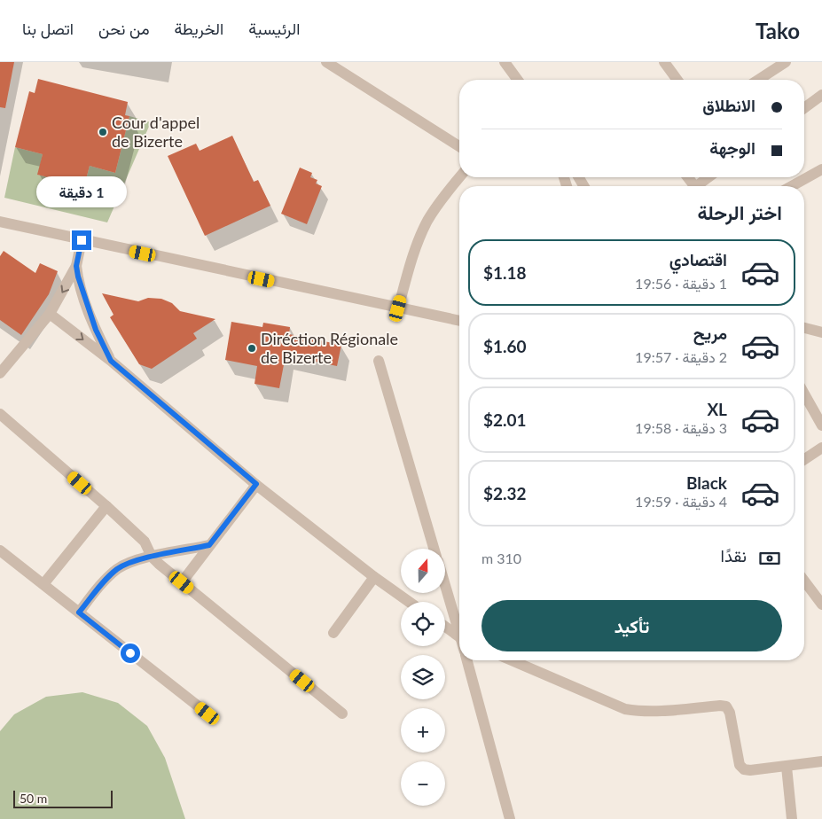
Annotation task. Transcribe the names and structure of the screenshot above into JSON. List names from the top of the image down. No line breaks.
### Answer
{"places":["Cour d'appel de Bizerte","Diréction Régionale de Bizerte"],"scale_bar":"50 m","north":"top","page":{"header":"Tako","nav":["الرئيسية","الخريطة","من نحن","اتصل بنا"],"banner":["الانطلاق","الوجهة"],"bubble":"1 دقيقة","heading":"اختر الرحلة","list":[{"name":"اقتصادي","note":"1 دقيقة · 19:56","value":"$1.18"},{"name":"مريح","note":"2 دقيقة · 19:57","value":"$1.60"},{"name":"XL","note":"3 دقيقة · 19:58","value":"$2.01"},{"name":"Black","note":"4 دقيقة · 19:59","value":"$2.32"}],"pay":["نقدًا","310 m"],"map_buttons":["+","−"],"buttons":"تأكيد","scale":"50 m"}}
